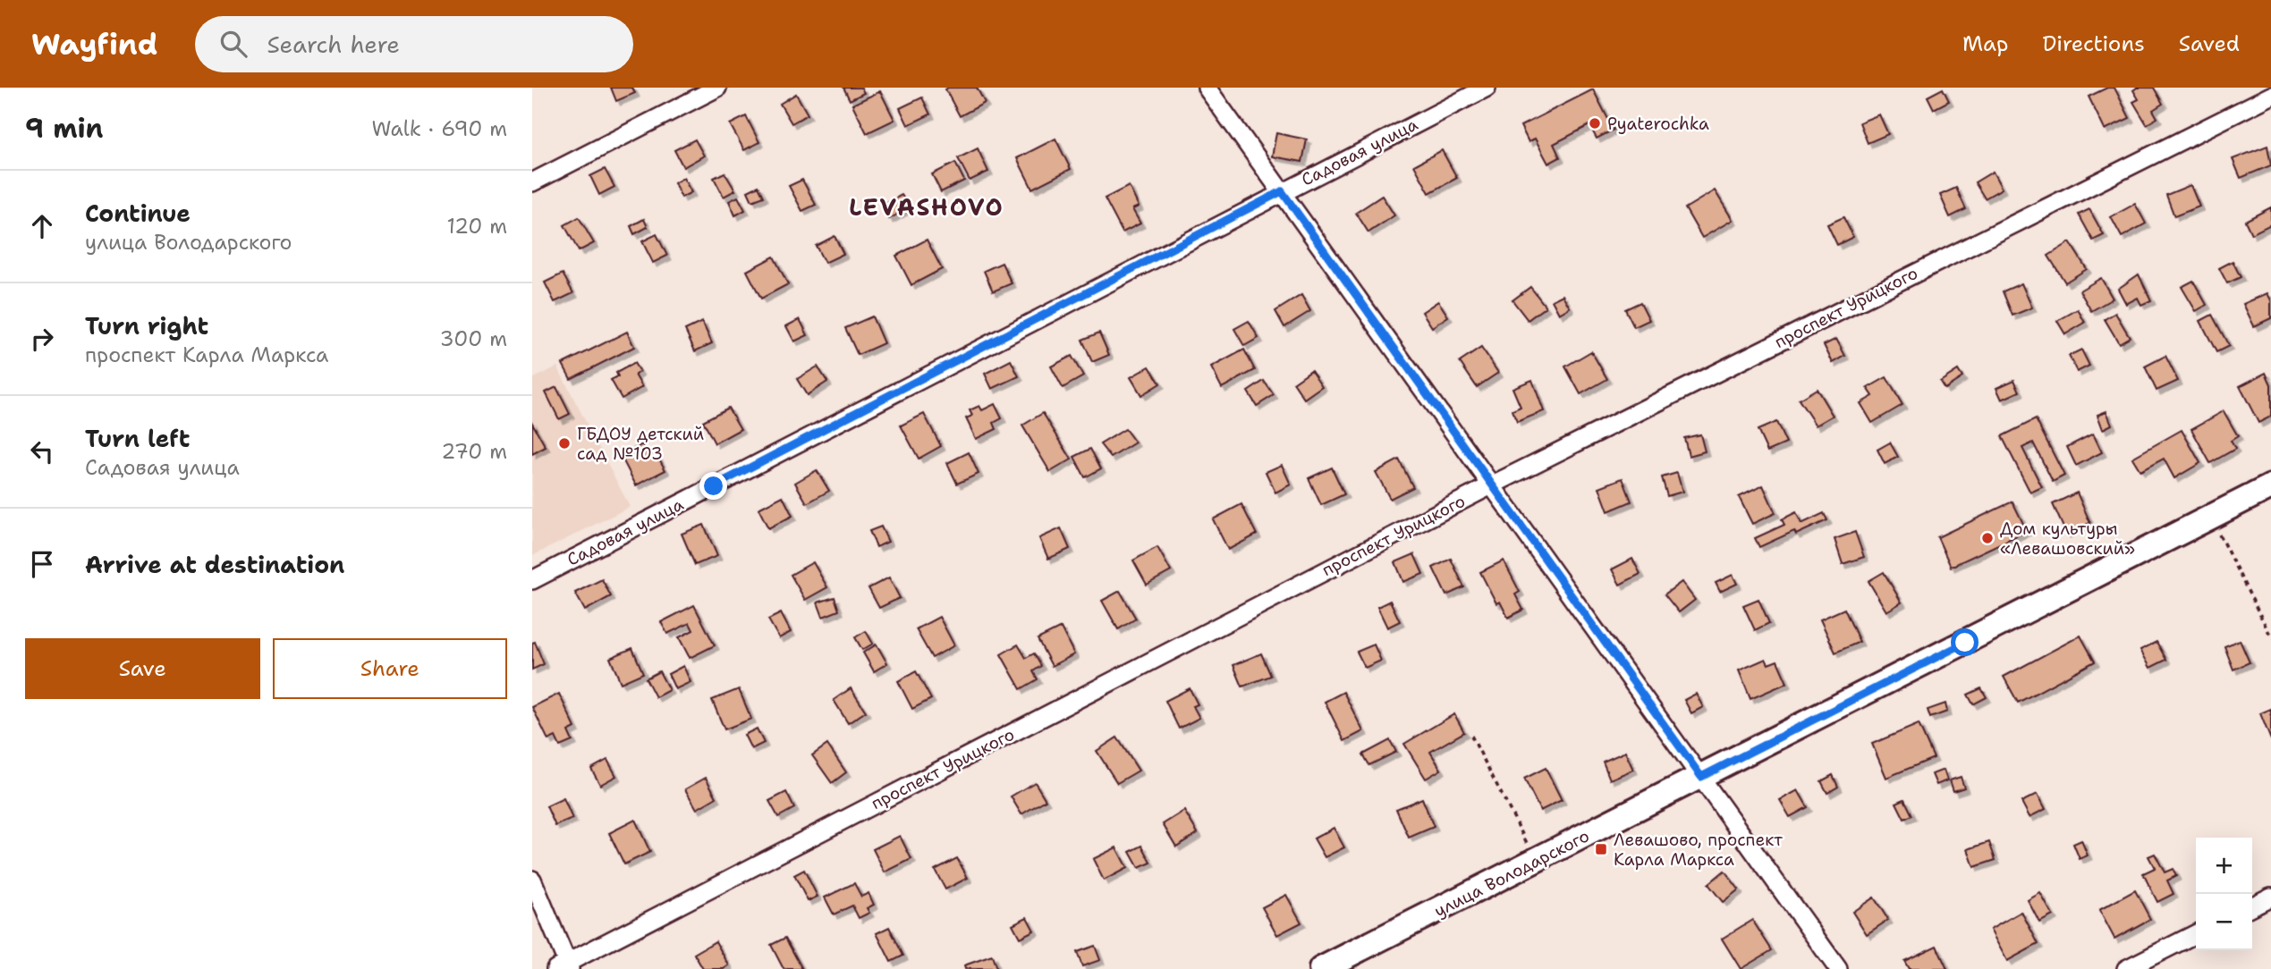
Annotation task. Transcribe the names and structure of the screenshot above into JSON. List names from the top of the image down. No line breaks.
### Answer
{"streets":{"street":["Садовая улица","проспект Урицкого","улица Володарского"]},"districts":["LEVASHOVO"],"places":{"other":["Pyaterochka","ГБДОУ детский сад №103","Дом культуры «Левашовский»"],"transit":["Левашово, проспект Карла Маркса"]},"page":{"header":"Wayfind","search":"Search here","nav":["Map","Directions","Saved"],"heading":["9 min","Walk · 690 m"],"list":[["Continue","улица Володарского","120 m"],["Turn right","проспект Карла Маркса","300 m"],["Turn left","Садовая улица","270 m"],"Arrive at destination"],"buttons":["Save","Share"],"map_buttons":["+","−"]}}
